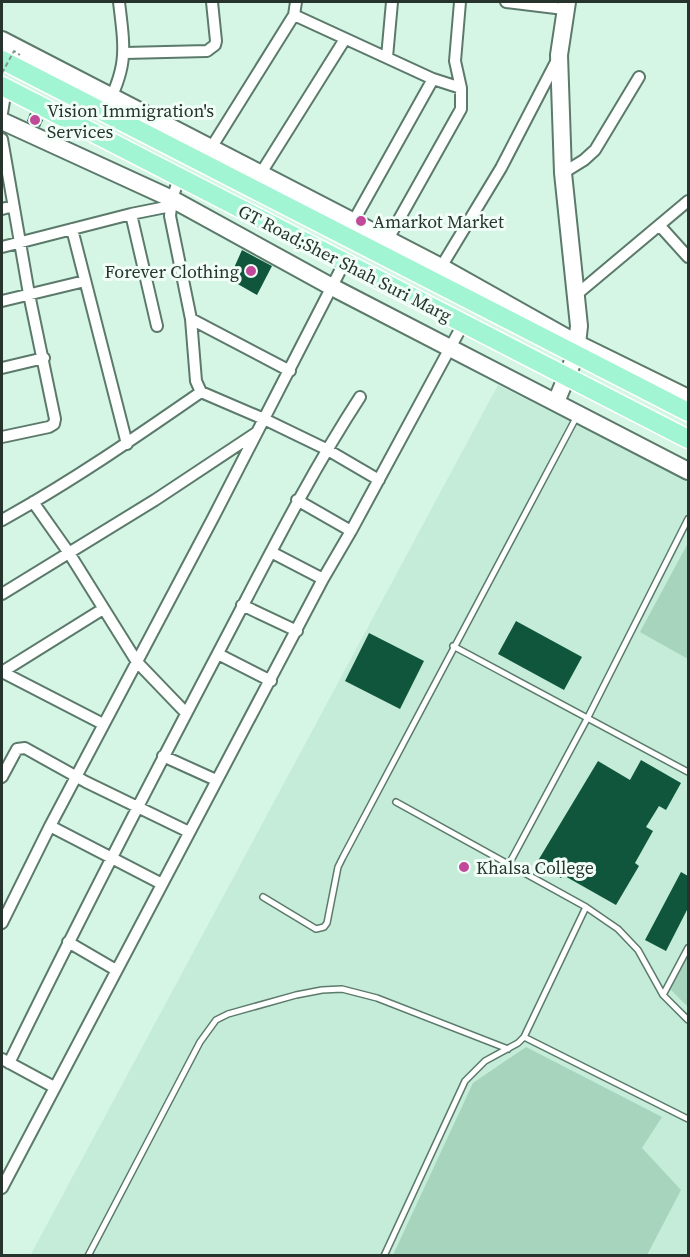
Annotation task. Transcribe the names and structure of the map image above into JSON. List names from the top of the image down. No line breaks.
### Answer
{"streets":{"main road":["GT Road;Sher Shah Suri Marg"]},"places":["Vision Immigration's Services","Amarkot Market","Forever Clothing","Khalsa College"]}
